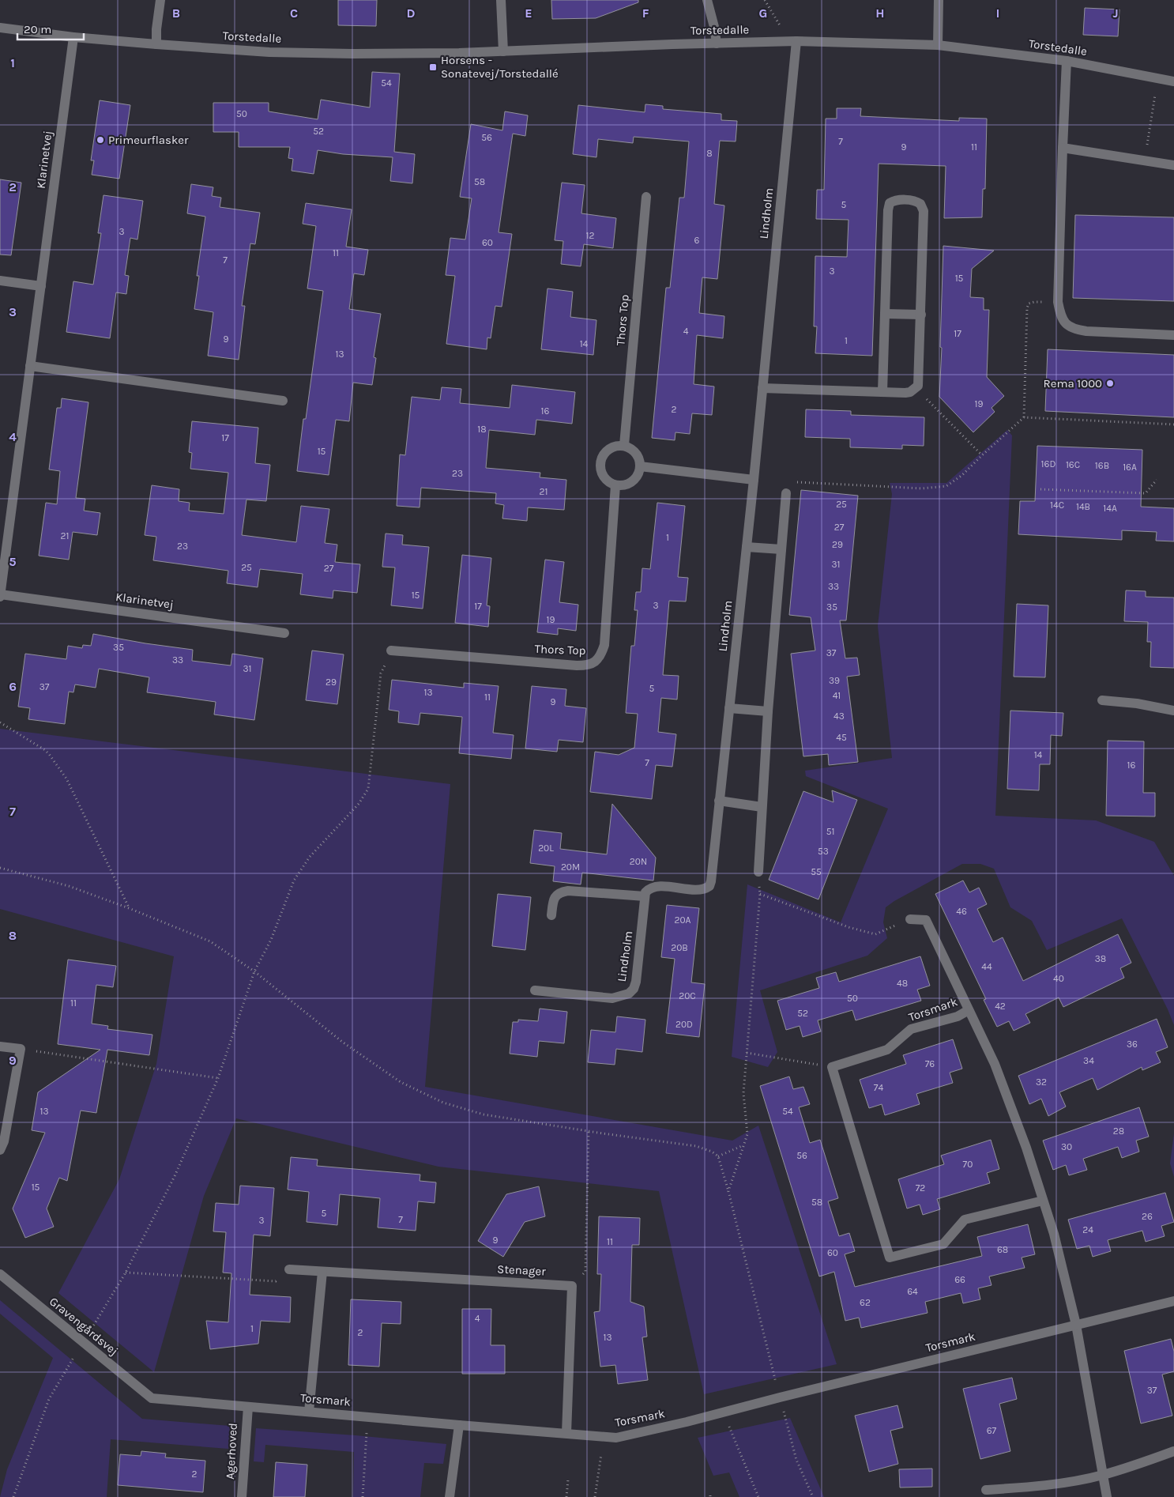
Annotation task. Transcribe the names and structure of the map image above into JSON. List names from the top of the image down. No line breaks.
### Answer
{"streets":{"street":["Torstedalle","Klarinetvej","Lindholm","Thors Top","Torsmark","Stenager","Gravengårdsvej","Agerhoved"]},"crossings":[["Torstedalle","Klarinetvej"],["Torstedalle","Lindholm"],["Torsmark","Gravengårdsvej"],["Torsmark","Agerhoved"]],"places":{"transit":["Horsens - Sonatevej/Torstedallé"],"other":["Primeurflasker","Rema 1000"]},"house_numbers":["54","50","52","56","7","9","11","8","58","5","3","12","6","60","11","7","3","15","4","17","9","1","14","13","19","2","16","18","17","15","16D","16C","16B","16A","23","21","25","14C","14B","14A","27","21","1","29","23","31","25","27","33","15","3","17","35","19","35","37","33","31","39","29","37","5","13","41","11","9","43","45","14","7","16","51","20L","53","20N","20M","55","46","20A","20B","38","44","40","48","20C","50","11","42","52","20D","36","34","76","32","74","13","54","28","30","56","70","15","72","58","5","26","7","3","24","9","11","68","60","66","64","62","4","1","2","13","37","67","2"],"scale_bar":"20 m","grid":{"columns":["B","C","D","E","F","G","H","I","J"],"rows":["1","2","3","4","5","6","7","8","9"]}}
